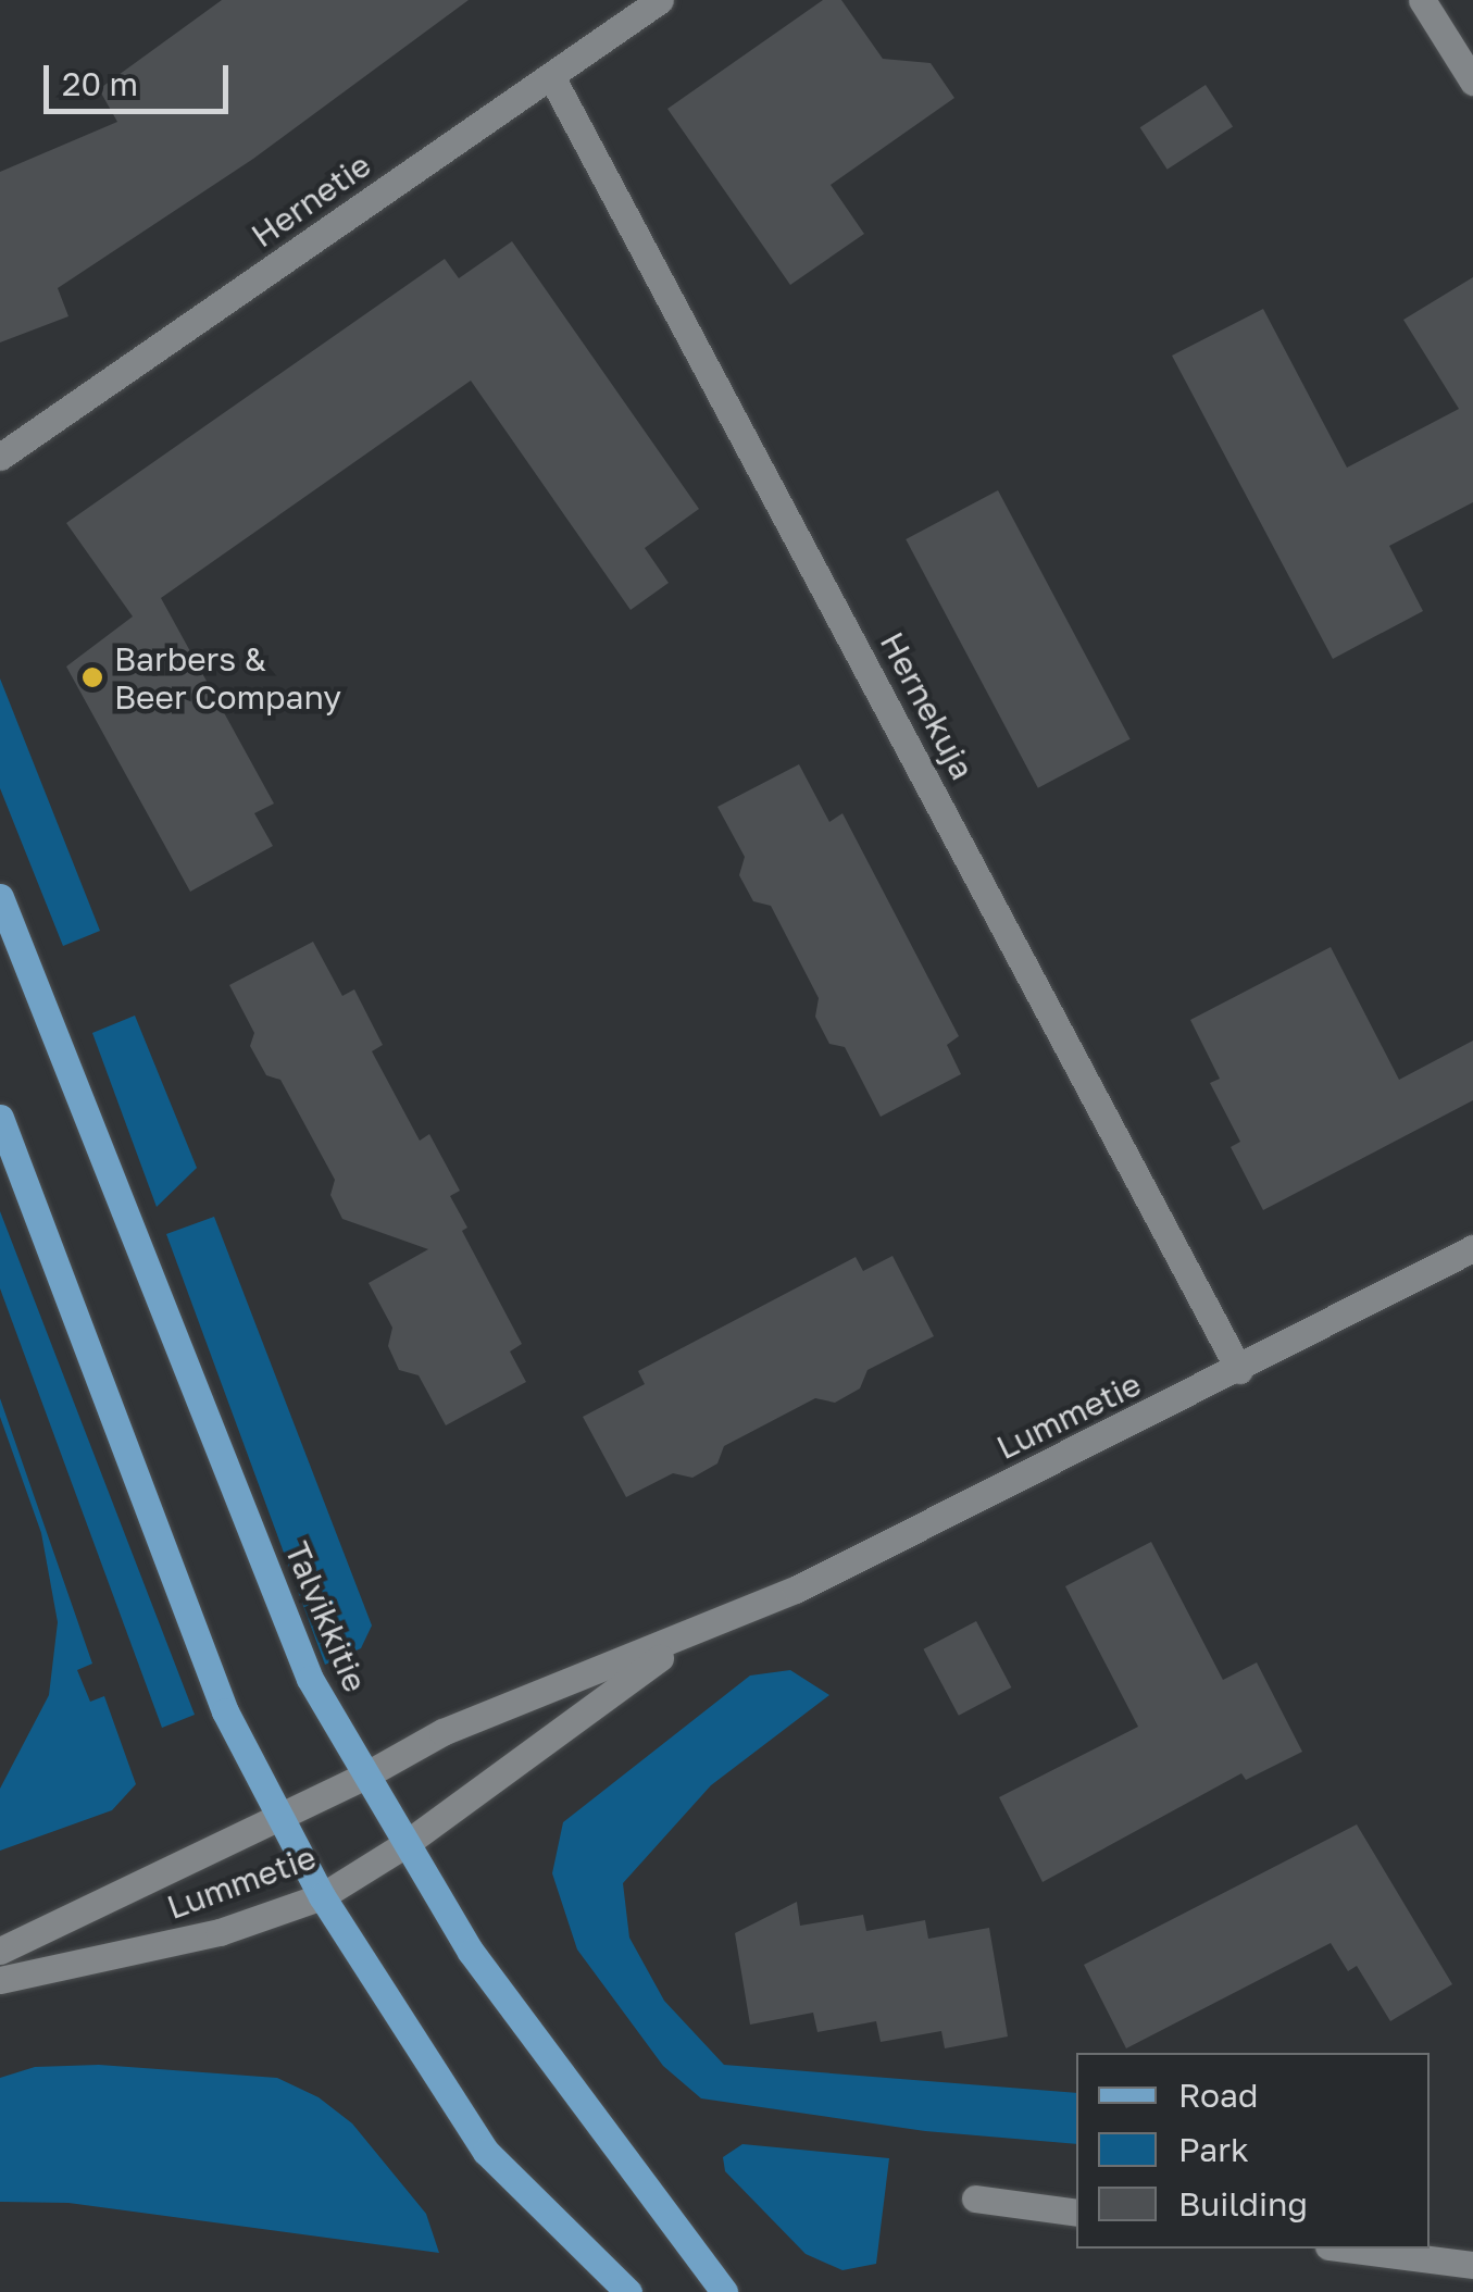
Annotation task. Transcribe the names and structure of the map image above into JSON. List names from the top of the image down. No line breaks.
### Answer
{"streets":{"main road":["Talvikkitie"],"street":["Hernetie","Hernekuja","Lummetie"]},"crossings":[["Hernetie","Hernekuja"],["Hernekuja","Lummetie"],["Lummetie","Talvikkitie"]],"places":["Barbers & Beer Company"],"legend":["Road","Park","Building"],"scale_bar":"20 m"}
